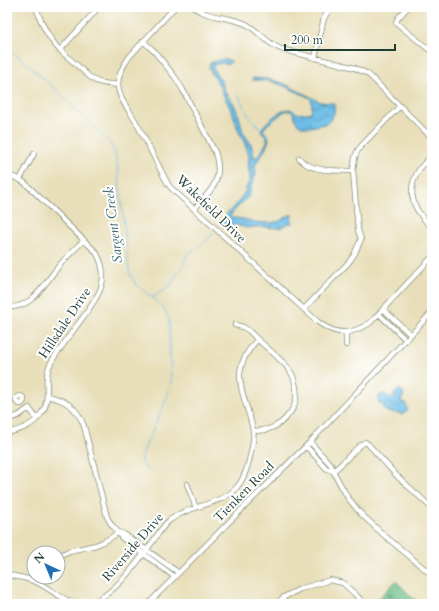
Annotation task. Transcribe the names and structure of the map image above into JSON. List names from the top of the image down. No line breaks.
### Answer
{"streets":{"street":["Wakefield Drive","Hillsdale Drive","Tienken Road","Riverside Drive"]},"water":["Sargent Creek"],"scale_bar":"200 m","north":"top left"}
